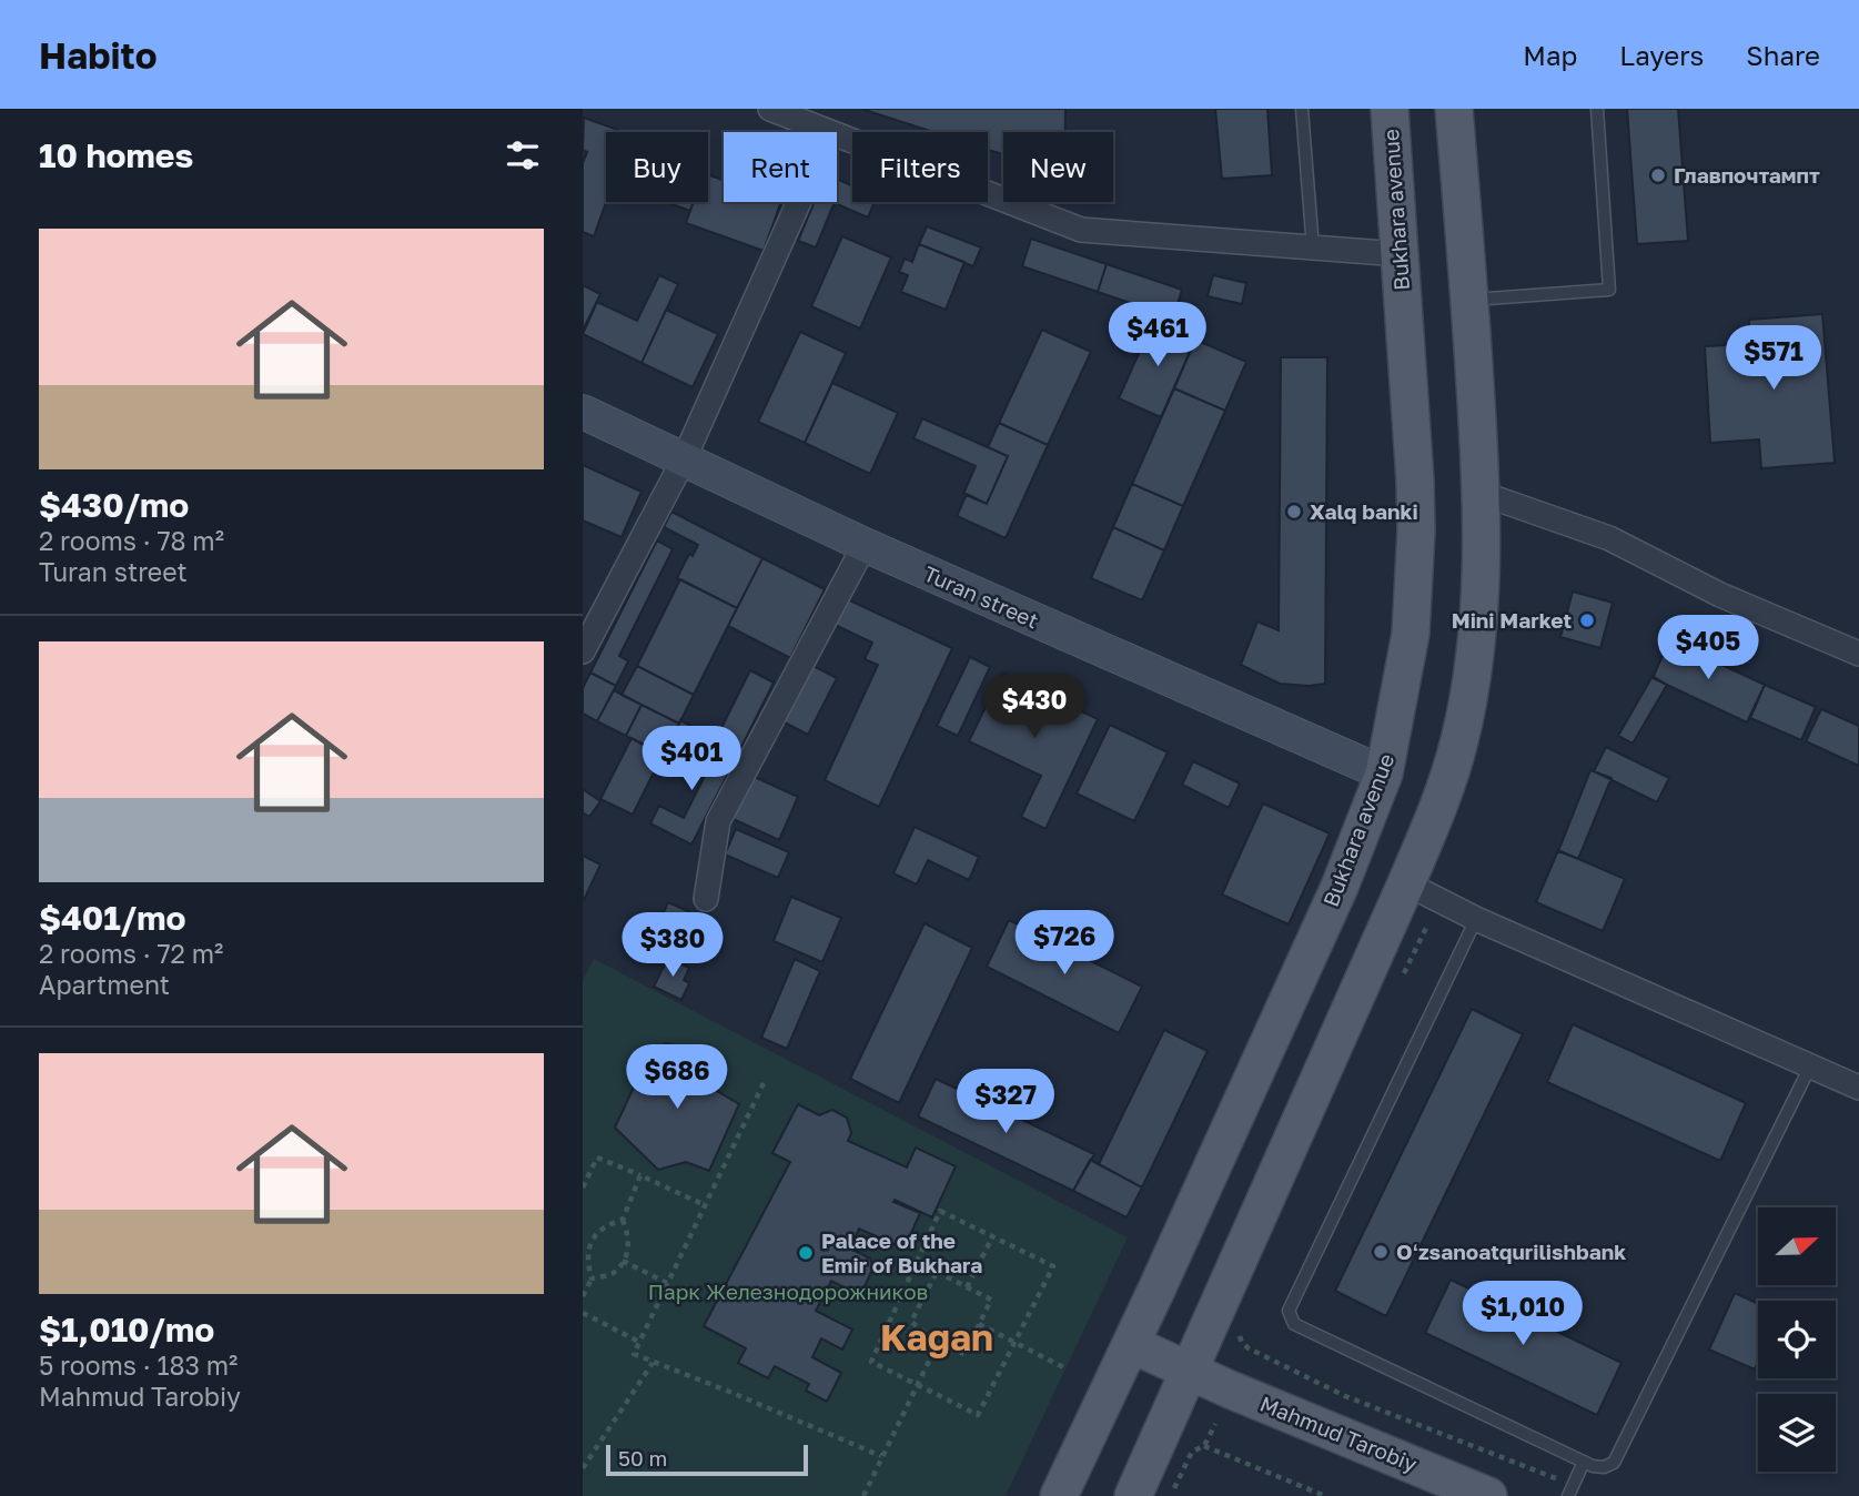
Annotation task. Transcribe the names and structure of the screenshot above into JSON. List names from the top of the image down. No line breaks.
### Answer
{"streets":{"main road":["Bukhara avenue","Mahmud Tarobiy"],"street":["Turan street"]},"crossings":[["Bukhara avenue","Turan street"],["Bukhara avenue","Mahmud Tarobiy"]],"districts":["Kagan"],"parks":["Парк Железнодорожников"],"places":["Главпочтампт","Xalq banki","Mini Market","Oʻzsanoatqurilishbank","Palace of the Emir of Bukhara"],"scale_bar":"50 m","north":"right","page":{"header":"Habito","nav":["Map","Layers","Share"],"heading":"10 homes","chip":["Buy","Rent","Filters","New"],"list":[{"name":"$430/mo","note":"2 rooms · 78 m² · Turan street"},{"name":"$401/mo","note":"2 rooms · 72 m² · Apartment"},{"name":"$1,010/mo","note":"5 rooms · 183 m² · Mahmud Tarobiy"}],"price":["$461","$571","$405","$430","$401","$726","$380","$686","$327","$1,010"],"scale":"50 m"}}
